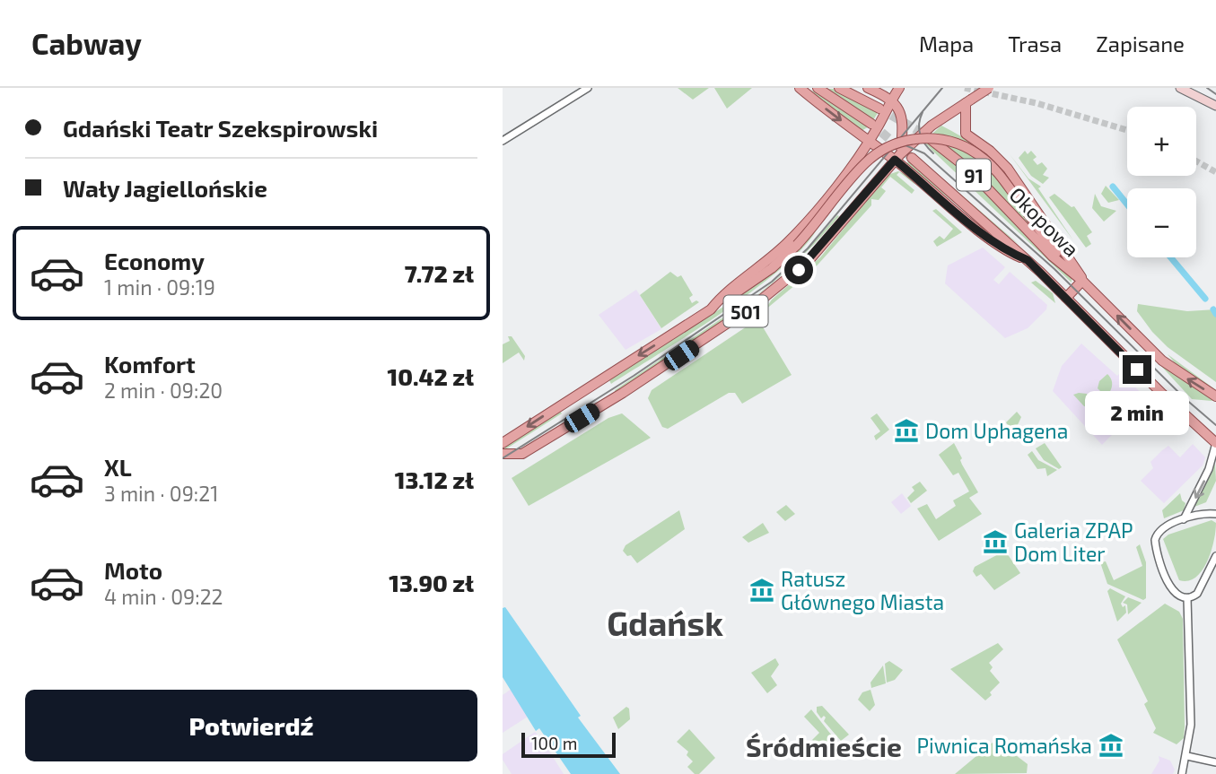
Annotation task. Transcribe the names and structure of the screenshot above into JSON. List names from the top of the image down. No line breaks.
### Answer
{"streets":{"main road":["91","Okopowa","501"]},"crossings":[["91","Okopowa"]],"districts":["Gdańsk","Śródmieście"],"places":{"museum":["Dom Uphagena","Galeria ZPAP Dom Liter","Ratusz Głównego Miasta","Piwnica Romańska"]},"scale_bar":"100 m","page":{"header":"Cabway","nav":["Mapa","Trasa","Zapisane"],"banner":["Gdański Teatr Szekspirowski","Wały Jagiellońskie"],"map_buttons":["+","−"],"list":[{"name":"Economy","note":"1 min · 09:19","value":"7.72 zł"},{"name":"Komfort","note":"2 min · 09:20","value":"10.42 zł"},{"name":"XL","note":"3 min · 09:21","value":"13.12 zł"},{"name":"Moto","note":"4 min · 09:22","value":"13.90 zł"}],"bubble":"2 min","buttons":"Potwierdź","scale":"100 m"}}
